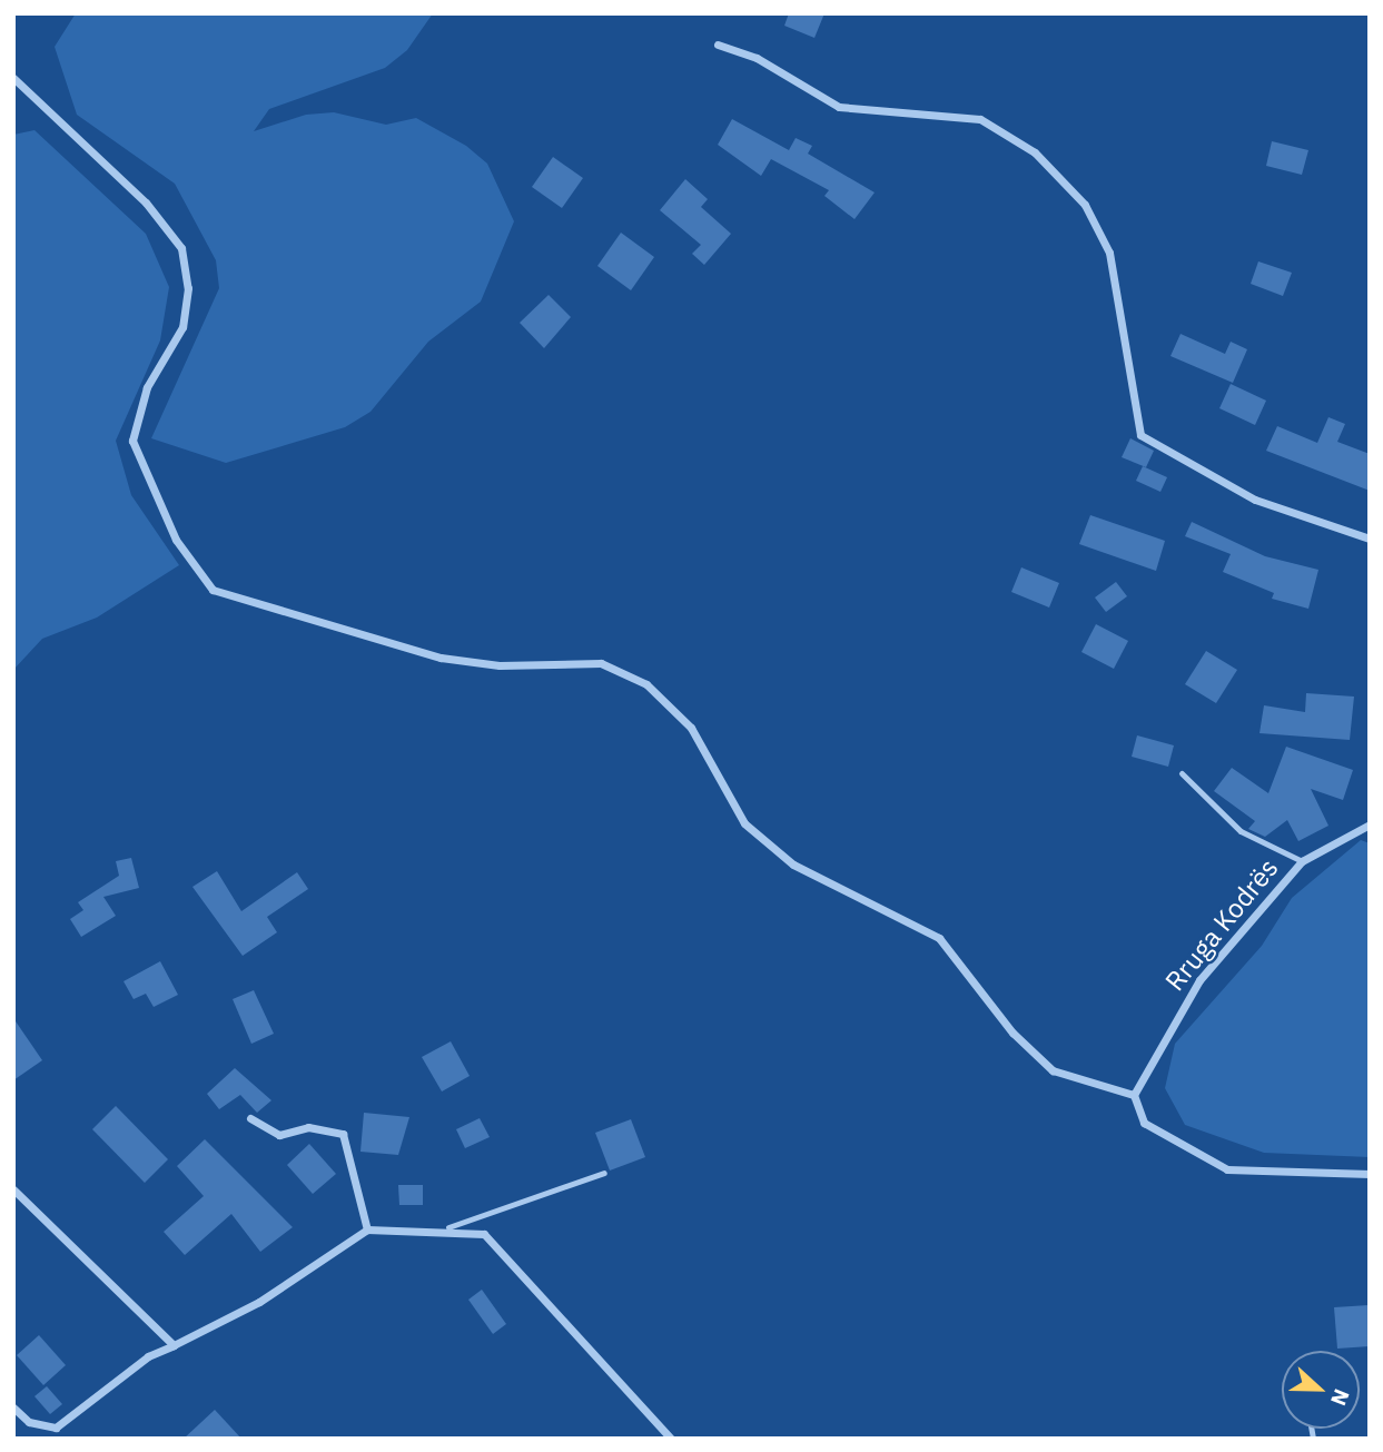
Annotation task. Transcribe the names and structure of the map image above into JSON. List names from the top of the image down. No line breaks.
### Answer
{"streets":{"street":["Rruga Kodrës"]},"north":"right"}
